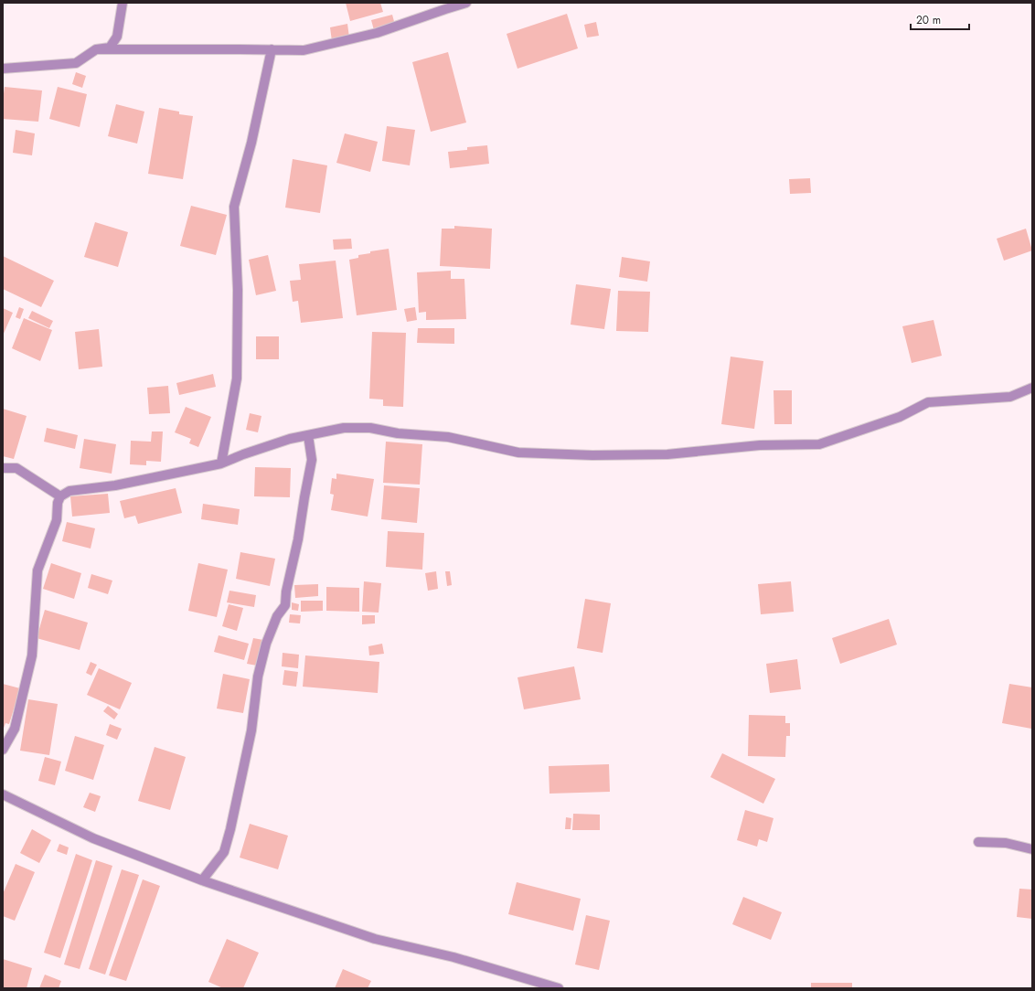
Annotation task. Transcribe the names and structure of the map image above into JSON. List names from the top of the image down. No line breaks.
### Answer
{"scale_bar":"20 m"}
